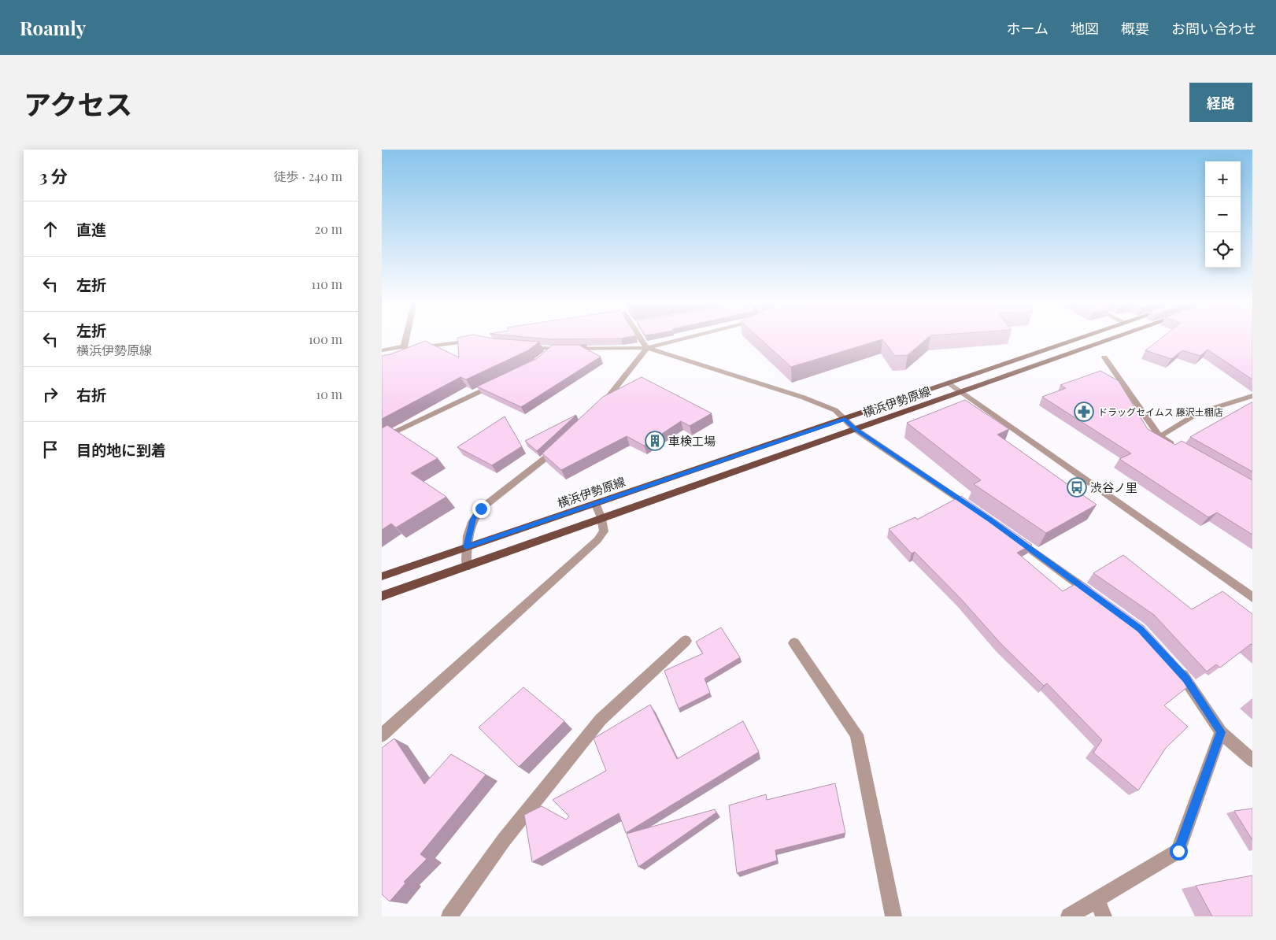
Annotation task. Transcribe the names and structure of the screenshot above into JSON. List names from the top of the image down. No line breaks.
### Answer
{"streets":{"main road":["横浜伊勢原線"]},"places":{"pharmacy":["ドラッグセイムス 藤沢土棚店"],"building":["車検工場"],"bus stop":["渋谷ノ里"]},"page":{"header":"Roamly","nav":["ホーム","地図","概要","お問い合わせ"],"title":"アクセス","buttons":"経路","heading":["3 分","徒歩 · 240 m"],"map_buttons":["+","−"],"list":[["直進","20 m"],["左折","110 m"],["左折","横浜伊勢原線","100 m"],["右折","10 m"],"目的地に到着"]}}
